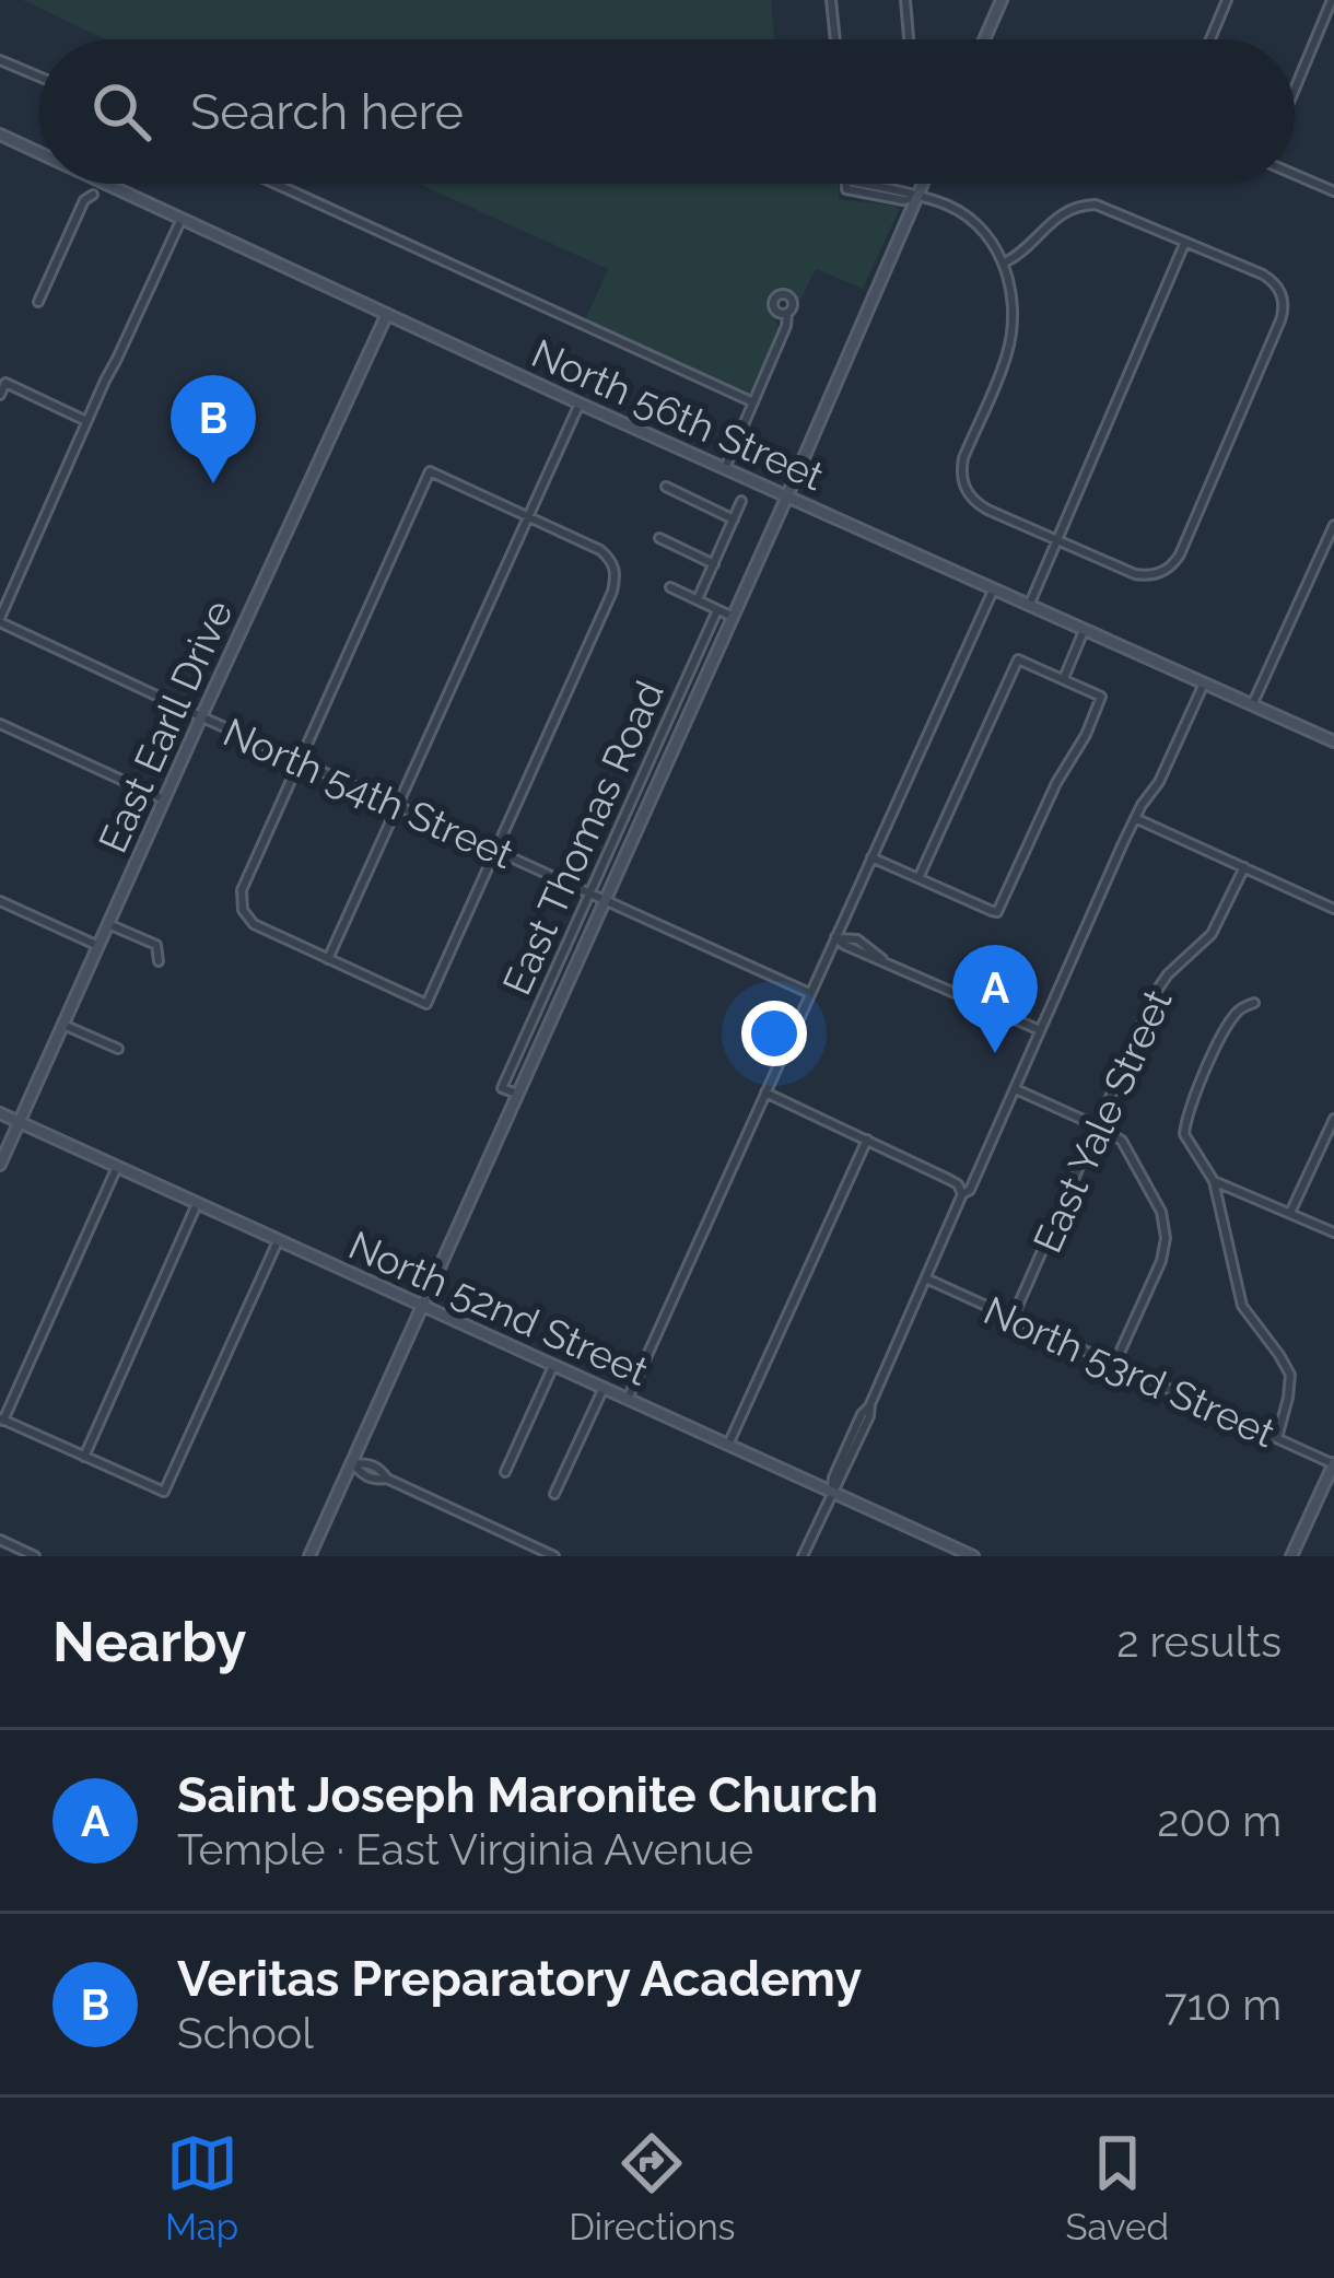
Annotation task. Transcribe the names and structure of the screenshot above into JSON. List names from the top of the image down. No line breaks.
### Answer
{"streets":{"main road":["North 56th Street","East Earll Drive","East Thomas Road","North 52nd Street"],"street":["North 54th Street","East Yale Street","North 53rd Street"]},"crossings":[["North 56th Street","East Earll Drive"],["North 56th Street","East Thomas Road"],["East Earll Drive","North 54th Street"],["East Earll Drive","North 52nd Street"],["North 54th Street","East Thomas Road"],["East Thomas Road","North 52nd Street"],["East Yale Street","North 53rd Street"]],"page":{"search":"Search here","pins":["B","A"],"heading":["Nearby","2 results"],"list":[{"mark":"A","name":"Saint Joseph Maronite Church","note":"Temple · East Virginia Avenue","value":"200 m"},{"mark":"B","name":"Veritas Preparatory Academy","note":"School","value":"710 m"}],"nav":["Map","Directions","Saved"]}}
